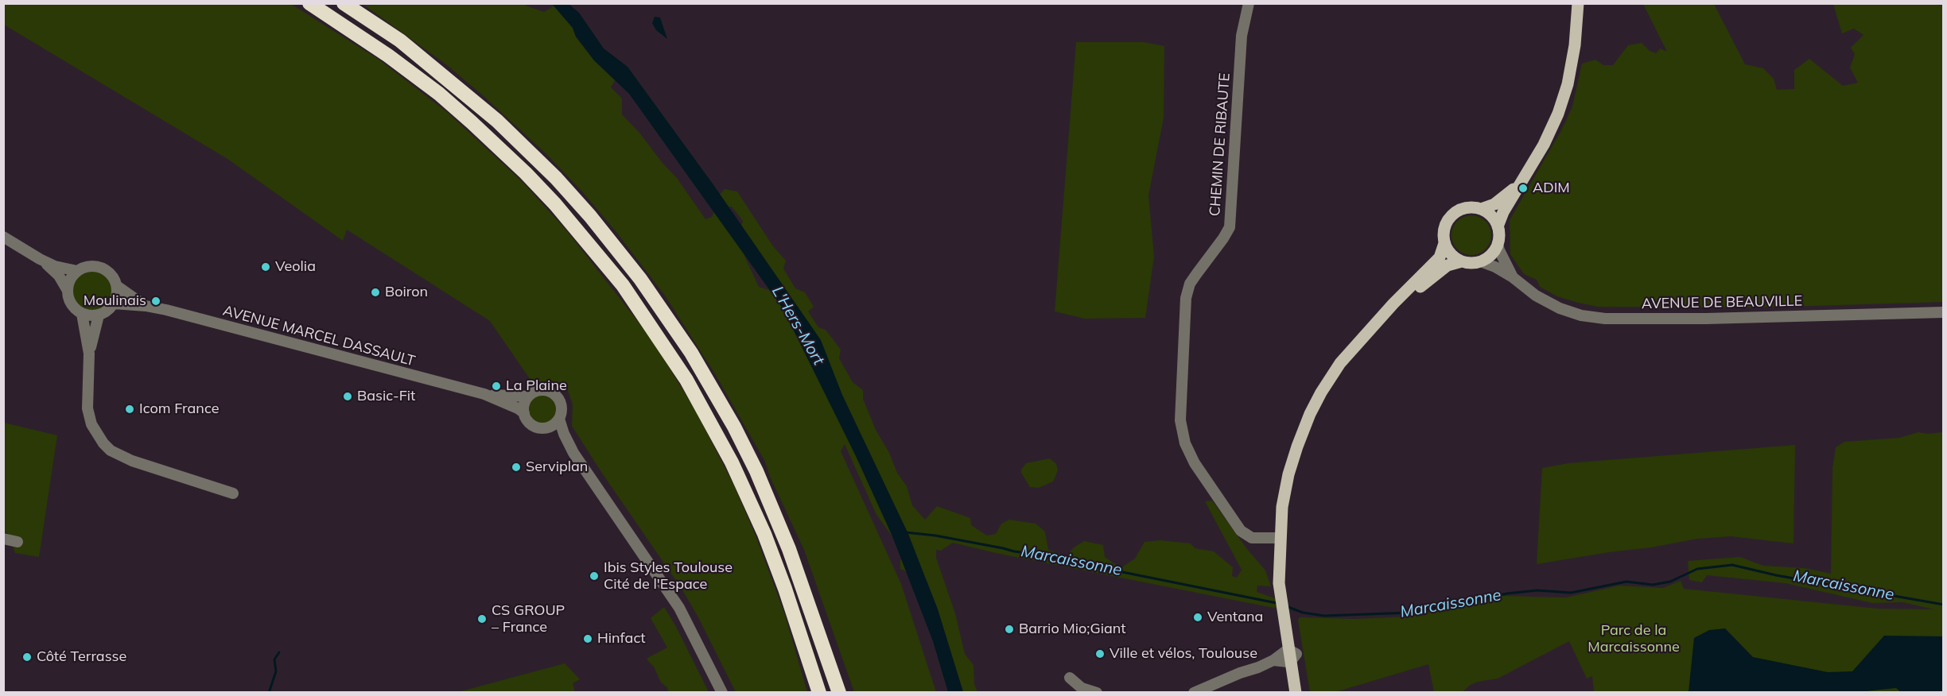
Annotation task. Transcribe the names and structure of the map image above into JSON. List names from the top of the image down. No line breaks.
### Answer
{"streets":{"street":["CHEMIN DE RIBAUTE","AVENUE DE BEAUVILLE","AVENUE MARCEL DASSAULT"]},"water":["L'Hers-Mort","Marcaissonne"],"parks":["Parc de la Marcaissonne"],"places":["ADIM","Veolia","Boiron","Moulinais","La Plaine","Basic-Fit","Icom France","Serviplan","Ibis Styles Toulouse Cité de l'Espace","Ventana","CS GROUP – France","Barrio Mio;Giant","Hinfact","Ville et vélos, Toulouse","Côté Terrasse"]}
